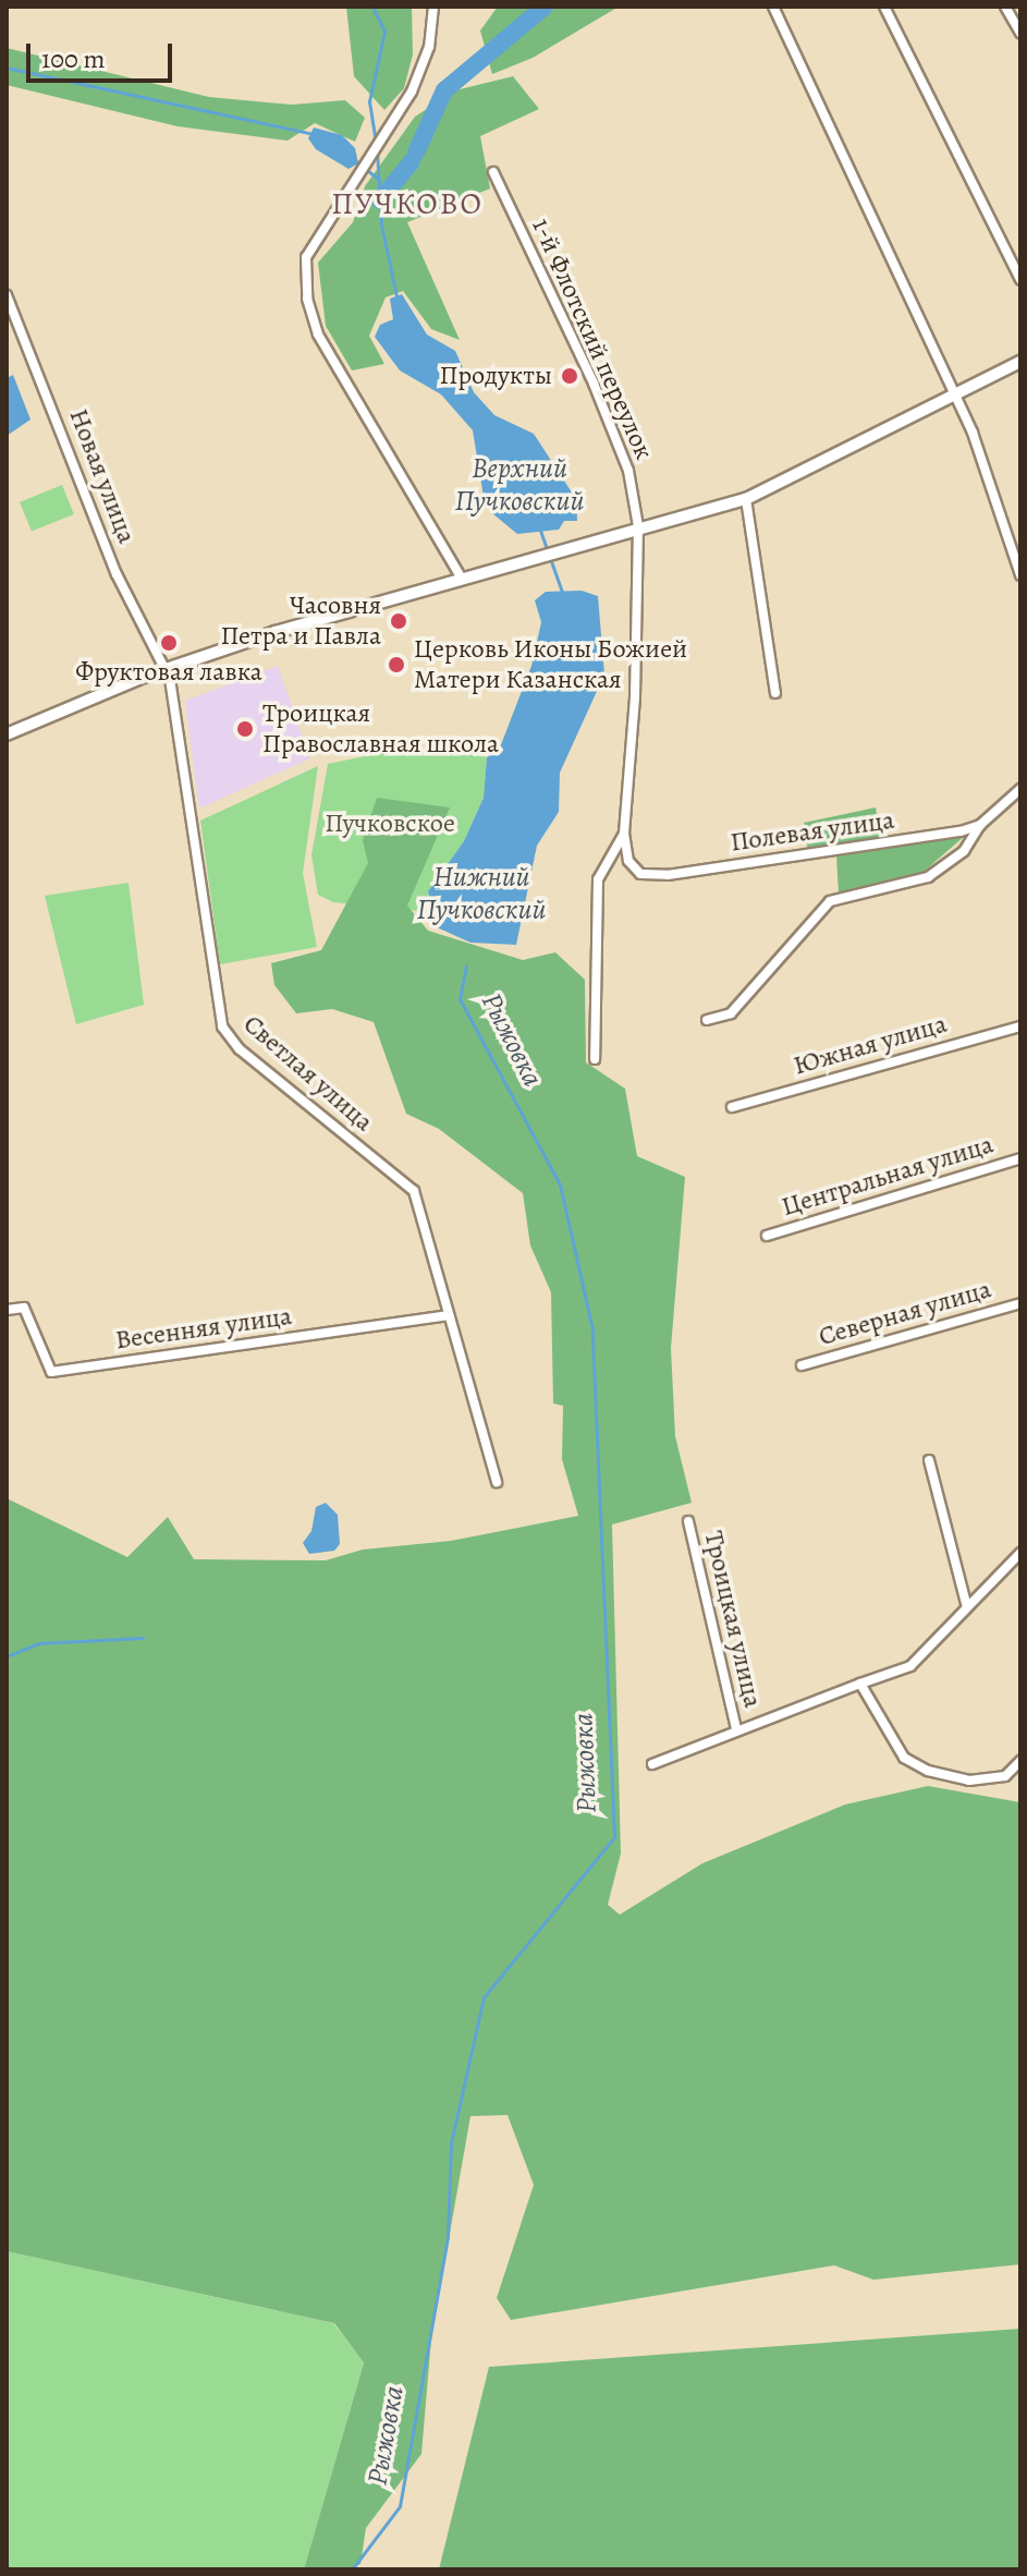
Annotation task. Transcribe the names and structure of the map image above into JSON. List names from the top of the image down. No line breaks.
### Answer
{"streets":{"street":["1-й Флотский переулок","Новая улица","Полевая улица","Южная улица","Светлая улица","Центральная улица","Северная улица","Весенняя улица","Троицкая улица"]},"crossings":[["1-й Флотский переулок","Полевая улица"],["Новая улица","Светлая улица"],["Светлая улица","Весенняя улица"]],"districts":["ПУЧКОВО"],"water":["Верхний Пучковский","Нижний Пучковский","Рыжовка"],"parks":["Пучковское"],"places":["Продукты","Часовня Петра и Павла","Фруктовая лавка","Церковь Иконы Божией Матери Казанская","Троицкая Православная школа"],"scale_bar":"100 m"}
